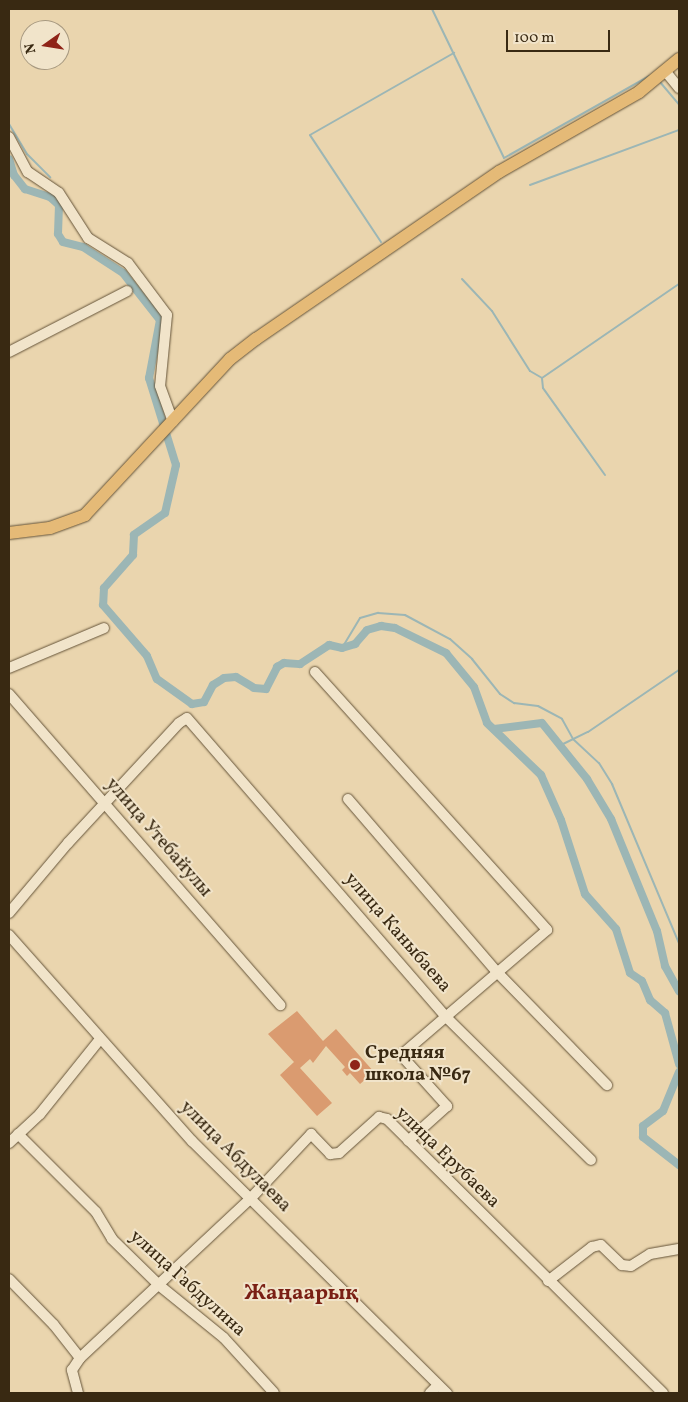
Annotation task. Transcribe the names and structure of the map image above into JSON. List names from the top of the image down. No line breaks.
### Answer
{"streets":{"street":["улица Утебайулы","улица Каныбаева","улица Абдулаева","улица Ерубаева","улица Габдулина"]},"crossings":[["улица Утебайулы","улица Каныбаева"],["улица Абдулаева","улица Ерубаева"],["улица Ерубаева","улица Габдулина"]],"districts":["Жаңаарық"],"places":["Средняя школа №67"],"scale_bar":"100 m","north":"left"}
